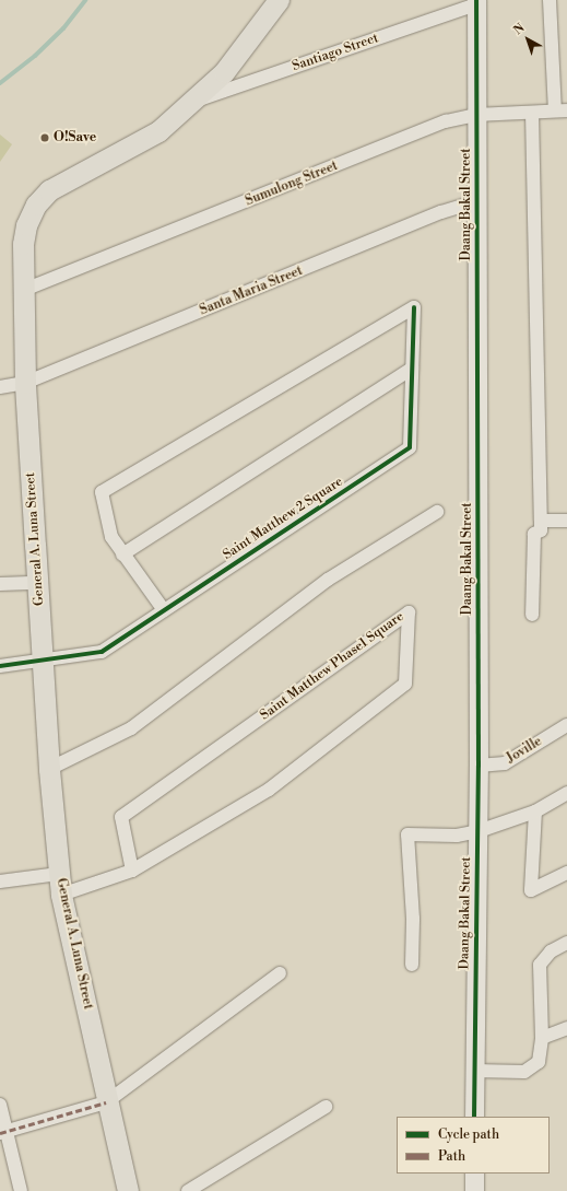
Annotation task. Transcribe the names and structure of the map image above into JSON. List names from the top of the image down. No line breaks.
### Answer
{"streets":{"main road":["General A. Luna Street"],"street":["Santiago Street","Sumulong Street","Daang Bakal Street","Santa Maria Street","Saint Matthew 2 Square","Saint Matthew Phase1 Square","Joville"]},"crossings":[["Santiago Street","Daang Bakal Street"],["Santiago Street","General A. Luna Street"],["Sumulong Street","Daang Bakal Street"],["Sumulong Street","General A. Luna Street"],["Daang Bakal Street","Santa Maria Street"],["Daang Bakal Street","Joville"],["Santa Maria Street","General A. Luna Street"],["Saint Matthew 2 Square","General A. Luna Street"],["General A. Luna Street","Saint Matthew Phase1 Square"]],"places":["O!Save"],"legend":["Cycle path","Path"],"north":"top left"}
